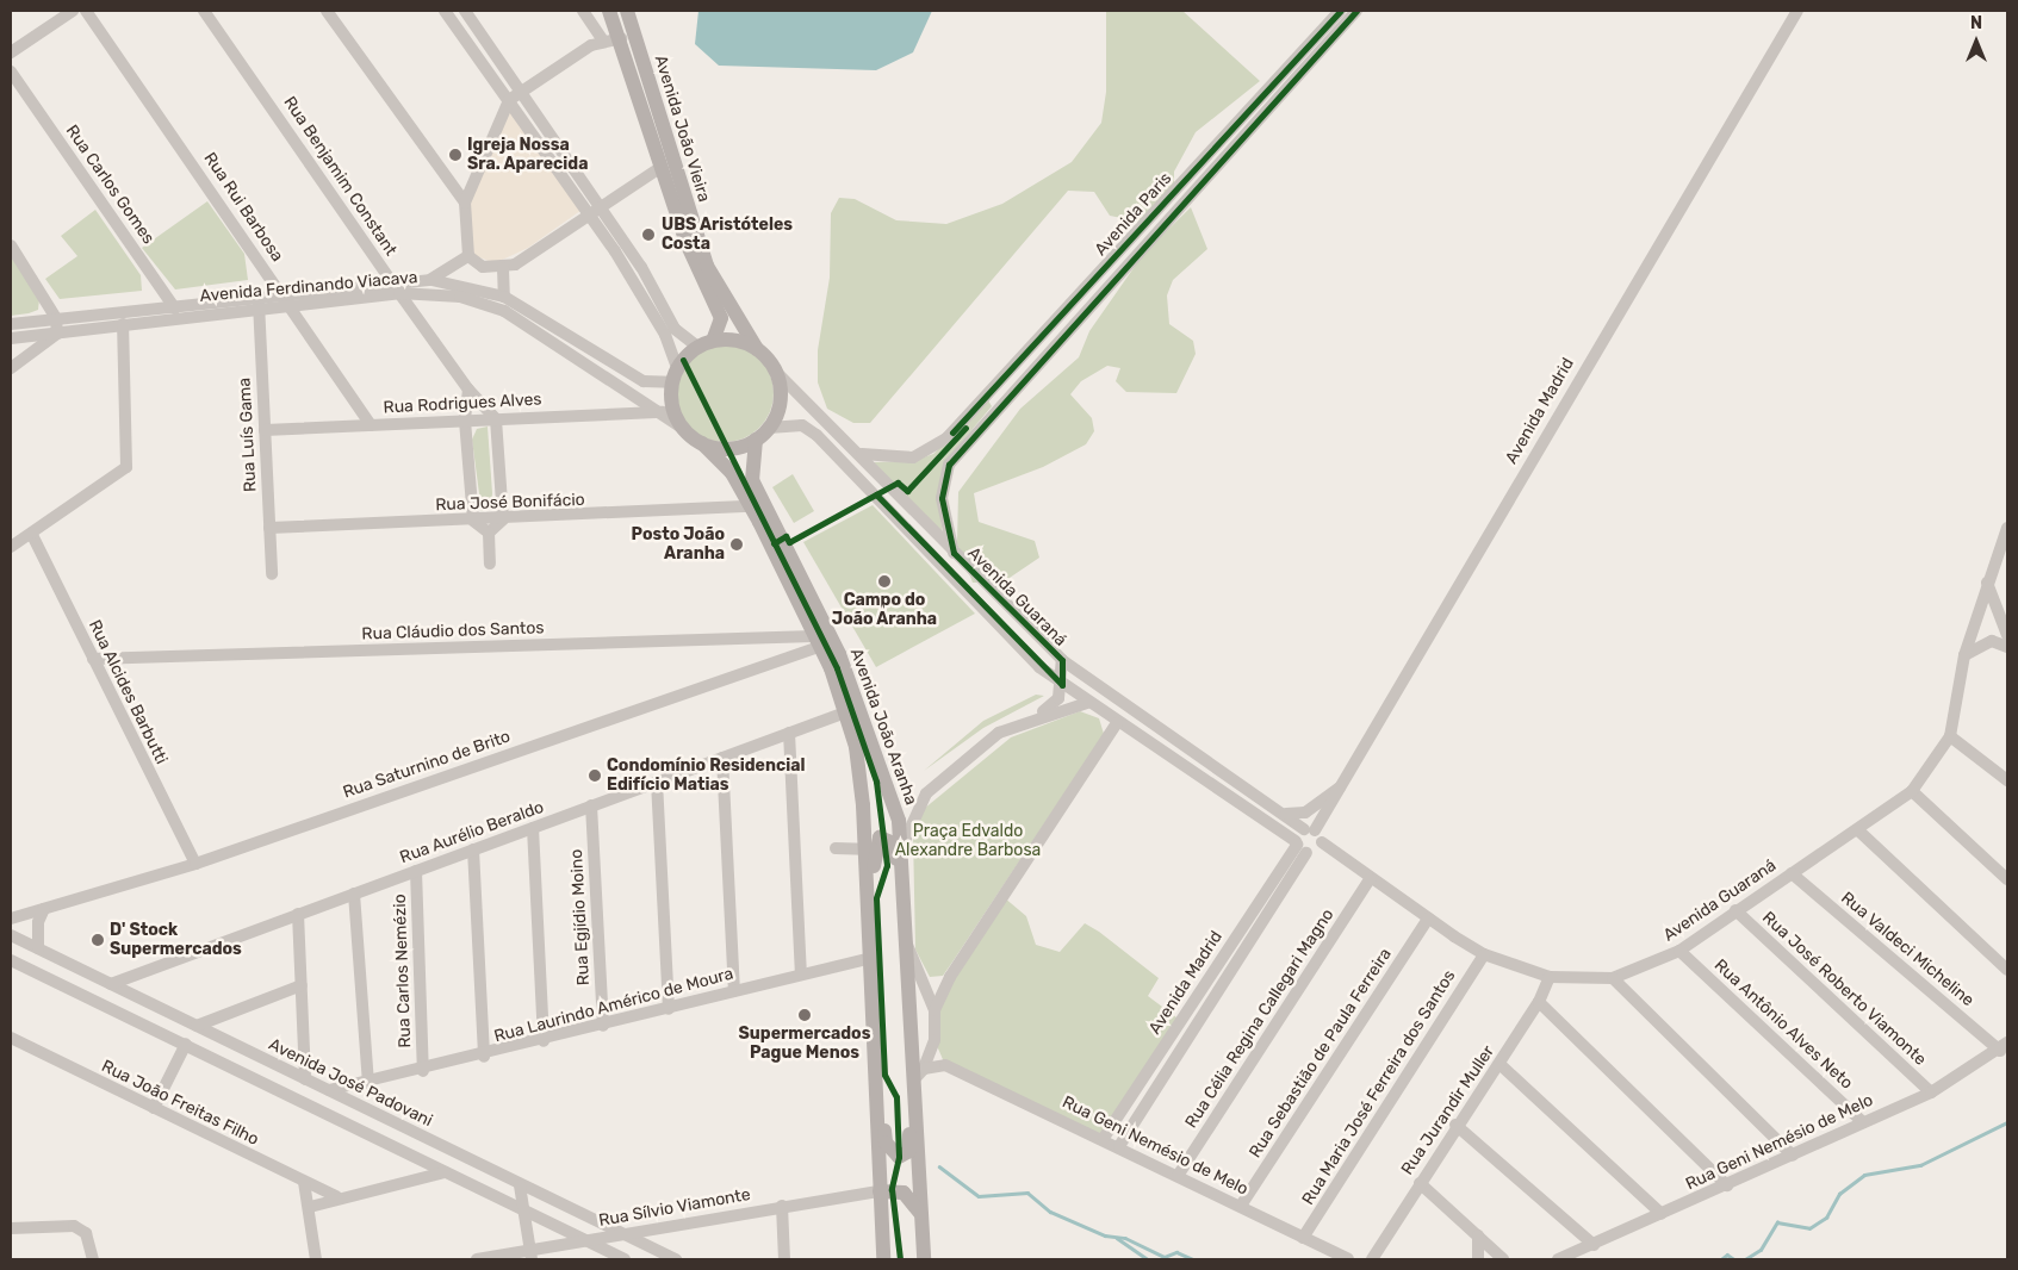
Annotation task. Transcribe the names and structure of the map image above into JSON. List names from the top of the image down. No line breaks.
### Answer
{"streets":{"main road":["Avenida João Vieira","Avenida João Aranha"],"street":["Rua Benjamim Constant","Rua Carlos Gomes","Rua Rui Barbosa","Avenida Paris","Avenida Ferdinando Viacava","Rua Rodrigues Alves","Avenida Madrid","Rua Luís Gama","Rua José Bonifácio","Avenida Guaraná","Rua Cláudio dos Santos","Rua Alcides Barbutti","Rua Saturnino de Brito","Rua Aurélio Beraldo","Rua Egjídio Moino","Rua Valdeci Micheline","Rua Carlos Nemézio","Rua José Roberto Viamonte","Rua Laurindo Américo de Moura","Rua Célia Regina Callegari Magno","Rua Antônio Alves Neto","Rua Sebastião de Paula Ferreira","Avenida José Padovani","Rua Maria José Ferreira dos Santos","Rua João Freitas Filho","Rua Jurandir Muller","Rua Geni Nemésio de Melo","Rua Sílvio Viamonte"]},"crossings":[["Avenida João Vieira","Avenida Ferdinando Viacava"],["Avenida João Vieira","Avenida Guaraná"],["Avenida João Vieira","Avenida João Aranha"],["Rua Benjamim Constant","Avenida Ferdinando Viacava"],["Rua Benjamim Constant","Rua Rodrigues Alves"],["Rua Carlos Gomes","Avenida Ferdinando Viacava"],["Rua Rui Barbosa","Avenida Ferdinando Viacava"],["Rua Rui Barbosa","Rua Rodrigues Alves"],["Avenida Paris","Avenida Guaraná"],["Avenida Ferdinando Viacava","Rua Rodrigues Alves"],["Avenida Ferdinando Viacava","Rua Luís Gama"],["Avenida Ferdinando Viacava","Avenida Guaraná"],["Avenida Ferdinando Viacava","Avenida João Aranha"],["Rua Rodrigues Alves","Rua Luís Gama"],["Avenida Madrid","Avenida Guaraná"],["Avenida Madrid","Rua Geni Nemésio de Melo"],["Rua Luís Gama","Rua José Bonifácio"],["Rua José Bonifácio","Avenida João Aranha"],["Avenida Guaraná","Avenida João Aranha"],["Avenida Guaraná","Rua Valdeci Micheline"],["Avenida Guaraná","Rua José Roberto Viamonte"],["Avenida Guaraná","Rua Célia Regina Callegari Magno"],["Avenida Guaraná","Rua Antônio Alves Neto"],["Avenida Guaraná","Rua Sebastião de Paula Ferreira"],["Avenida Guaraná","Rua Maria José Ferreira dos Santos"],["Avenida Guaraná","Rua Jurandir Muller"],["Rua Cláudio dos Santos","Rua Alcides Barbutti"],["Rua Cláudio dos Santos","Avenida João Aranha"],["Rua Cláudio dos Santos","Rua Saturnino de Brito"],["Rua Alcides Barbutti","Rua Saturnino de Brito"],["Avenida João Aranha","Rua Saturnino de Brito"],["Avenida João Aranha","Rua Aurélio Beraldo"],["Avenida João Aranha","Rua Laurindo Américo de Moura"],["Avenida João Aranha","Rua Sílvio Viamonte"],["Rua Aurélio Beraldo","Rua Egjídio Moino"],["Rua Aurélio Beraldo","Rua Carlos Nemézio"],["Rua Aurélio Beraldo","Avenida José Padovani"],["Rua Egjídio Moino","Rua Laurindo Américo de Moura"],["Rua Valdeci Micheline","Rua Geni Nemésio de Melo"],["Rua Carlos Nemézio","Rua Laurindo Américo de Moura"],["Rua José Roberto Viamonte","Rua Geni Nemésio de Melo"],["Rua Laurindo Américo de Moura","Avenida José Padovani"],["Rua Célia Regina Callegari Magno","Rua Geni Nemésio de Melo"],["Rua Antônio Alves Neto","Rua Geni Nemésio de Melo"],["Rua Sebastião de Paula Ferreira","Rua Geni Nemésio de Melo"],["Avenida José Padovani","Rua Sílvio Viamonte"],["Rua Maria José Ferreira dos Santos","Rua Geni Nemésio de Melo"]],"parks":["Praça Edvaldo Alexandre Barbosa"],"places":["Igreja Nossa Sra. Aparecida","UBS Aristóteles Costa","Posto João Aranha","Campo do João Aranha","Condomínio Residencial Edifício Matias","D' Stock Supermercados","Supermercados Pague Menos"],"north":"top"}
